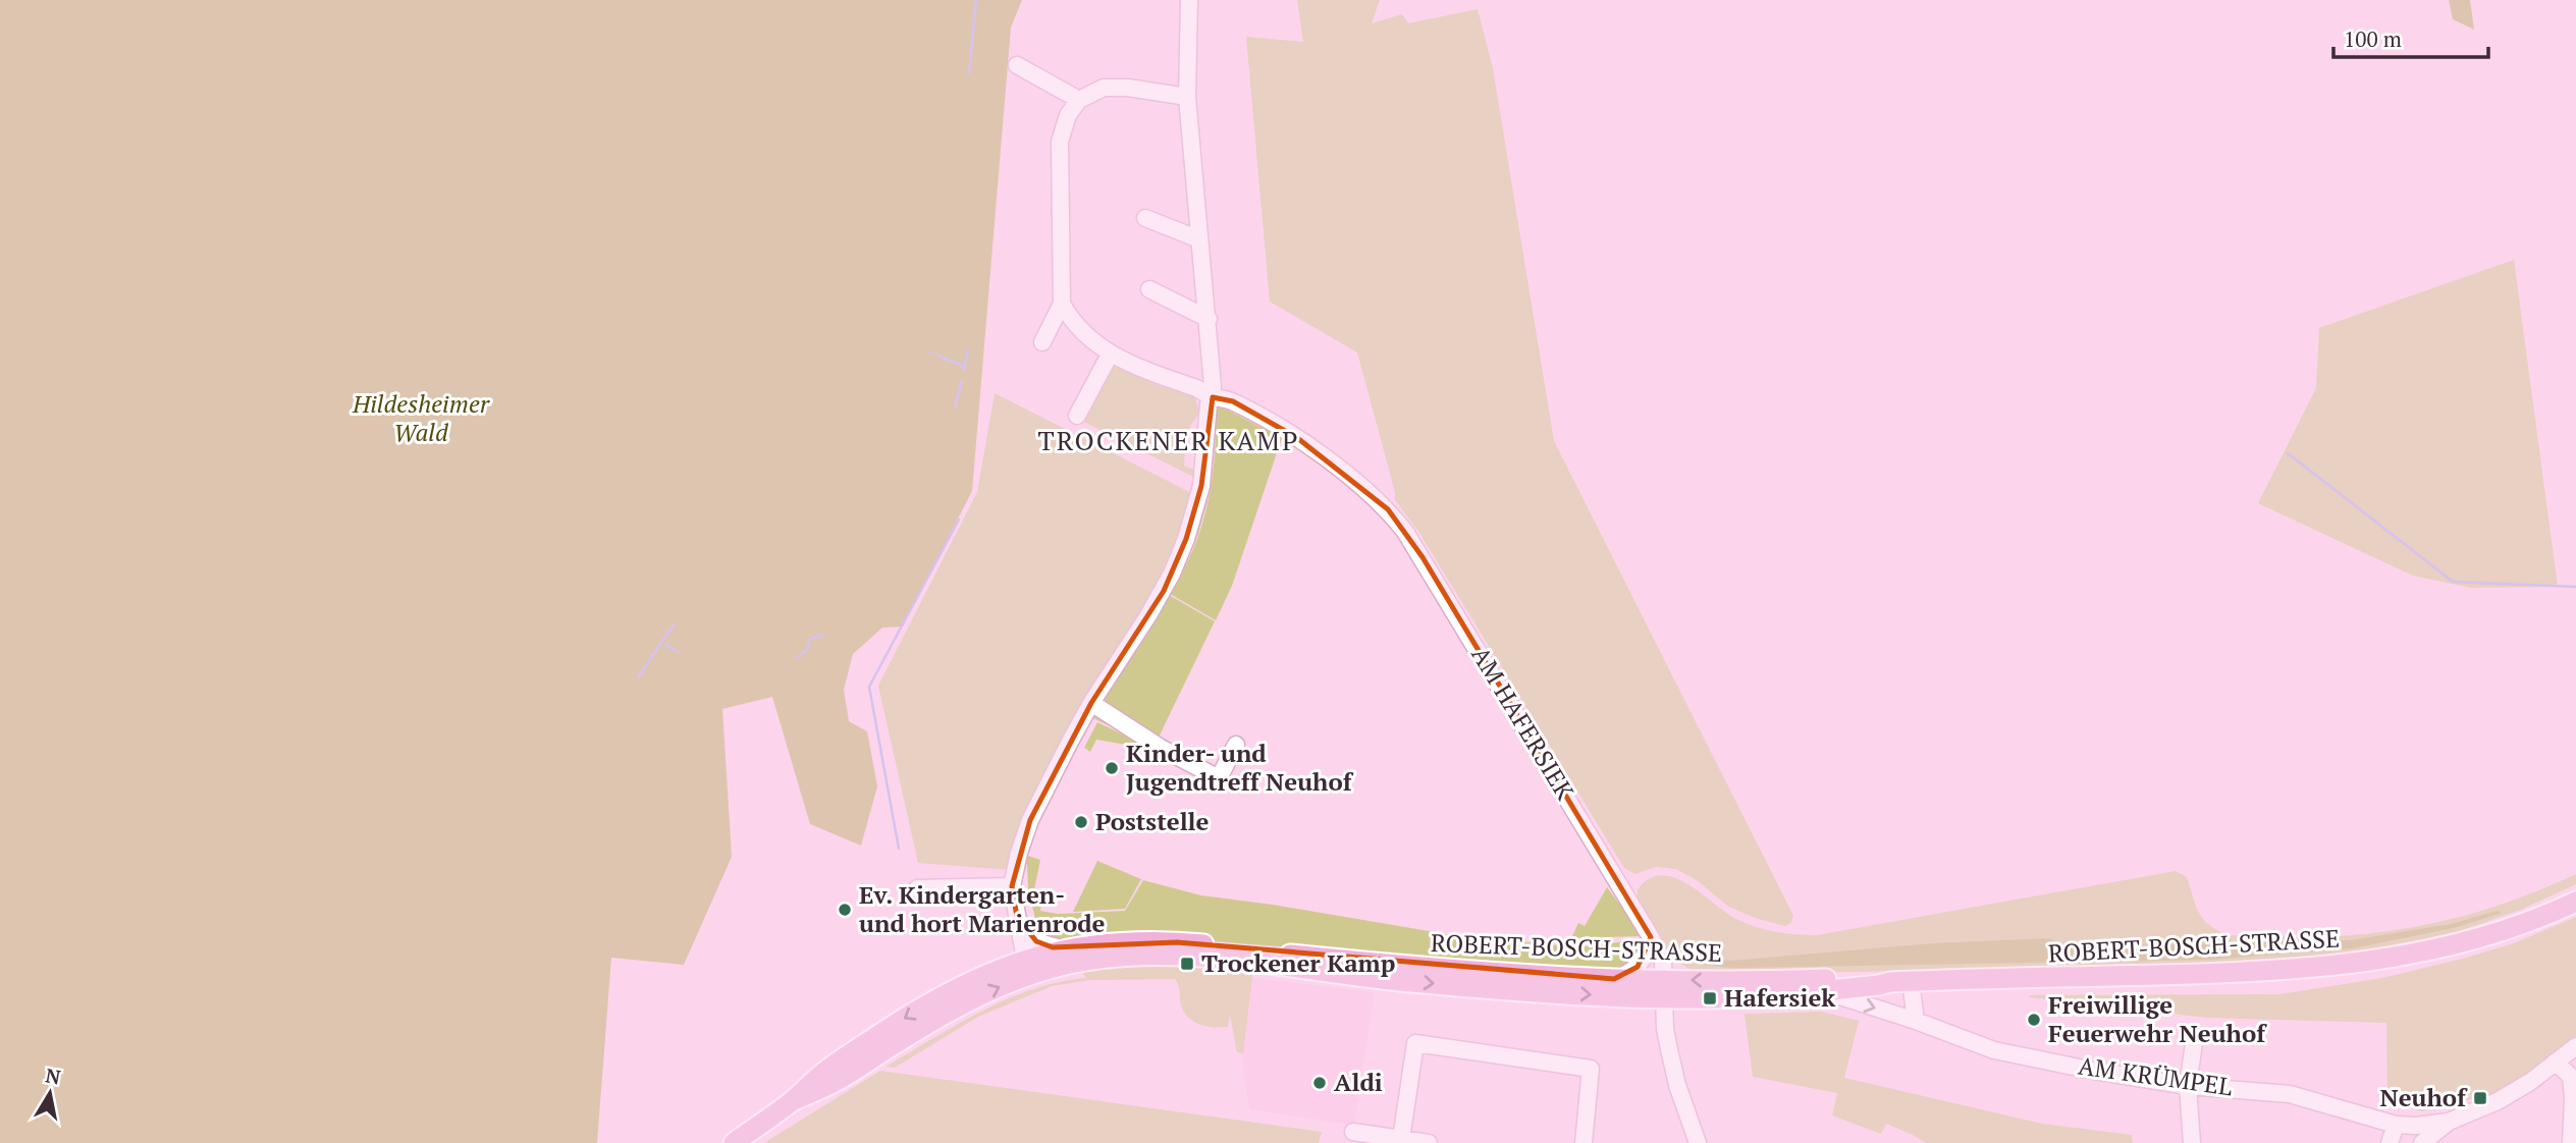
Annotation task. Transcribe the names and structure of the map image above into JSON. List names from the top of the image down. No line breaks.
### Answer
{"streets":{"main road":["ROBERT-BOSCH-STRASSE"],"street":["AM HAFERSIEK","AM KRÜMPEL"]},"crossings":[["AM HAFERSIEK","ROBERT-BOSCH-STRASSE"],["ROBERT-BOSCH-STRASSE","AM KRÜMPEL"]],"districts":["TROCKENER KAMP"],"parks":["Hildesheimer Wald"],"places":{"other":["Kinder- und Jugendtreff Neuhof","Poststelle","Ev. Kindergarten- und hort Marienrode","Freiwillige Feuerwehr Neuhof","Aldi"],"transit":["Trockener Kamp","Hafersiek","Neuhof"]},"scale_bar":"100 m","north":"top"}
